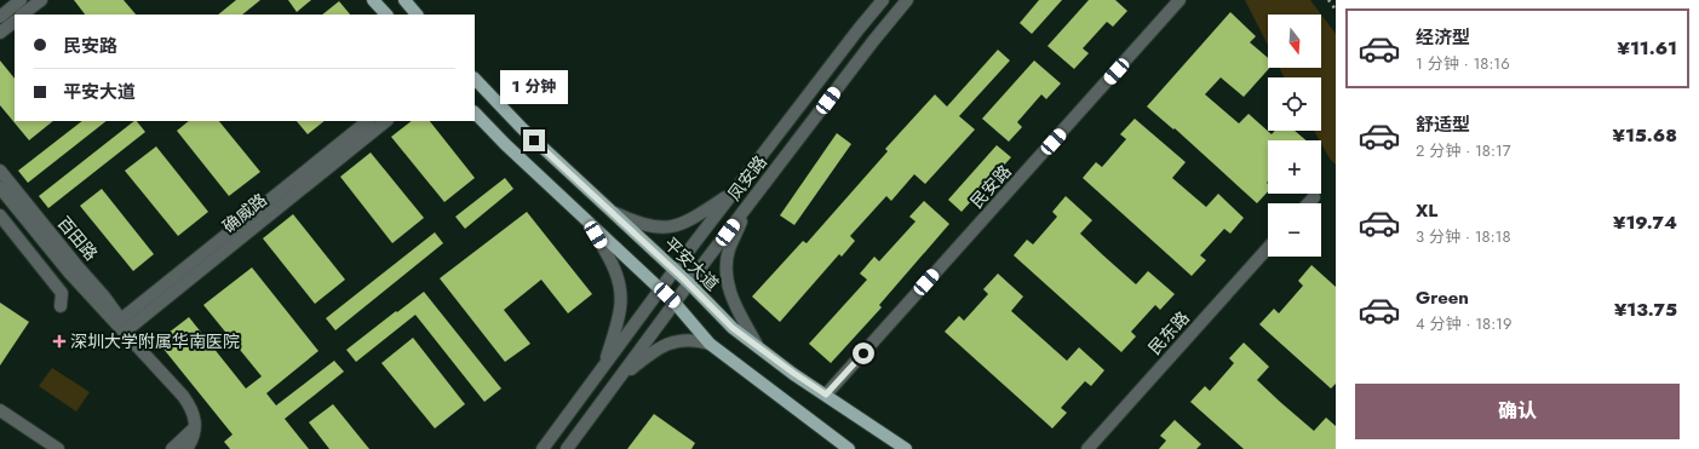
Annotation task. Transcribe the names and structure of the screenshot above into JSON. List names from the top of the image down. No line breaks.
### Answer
{"streets":{"main road":["平安大道"],"street":["凤安路","民安路","确威路","百田路","民东路"]},"crossings":[["凤安路","平安大道"],["民安路","平安大道"],["确威路","百田路"]],"places":{"health":["深圳大学附属华南医院"]},"north":"bottom","page":{"list":[{"name":"经济型","note":"1 分钟 · 18:16","value":"¥11.61"},{"name":"舒适型","note":"2 分钟 · 18:17","value":"¥15.68"},{"name":"XL","note":"3 分钟 · 18:18","value":"¥19.74"},{"name":"Green","note":"4 分钟 · 18:19","value":"¥13.75"}],"map_buttons":["+","−"],"banner":["民安路","平安大道"],"bubble":"1 分钟","buttons":"确认"}}
